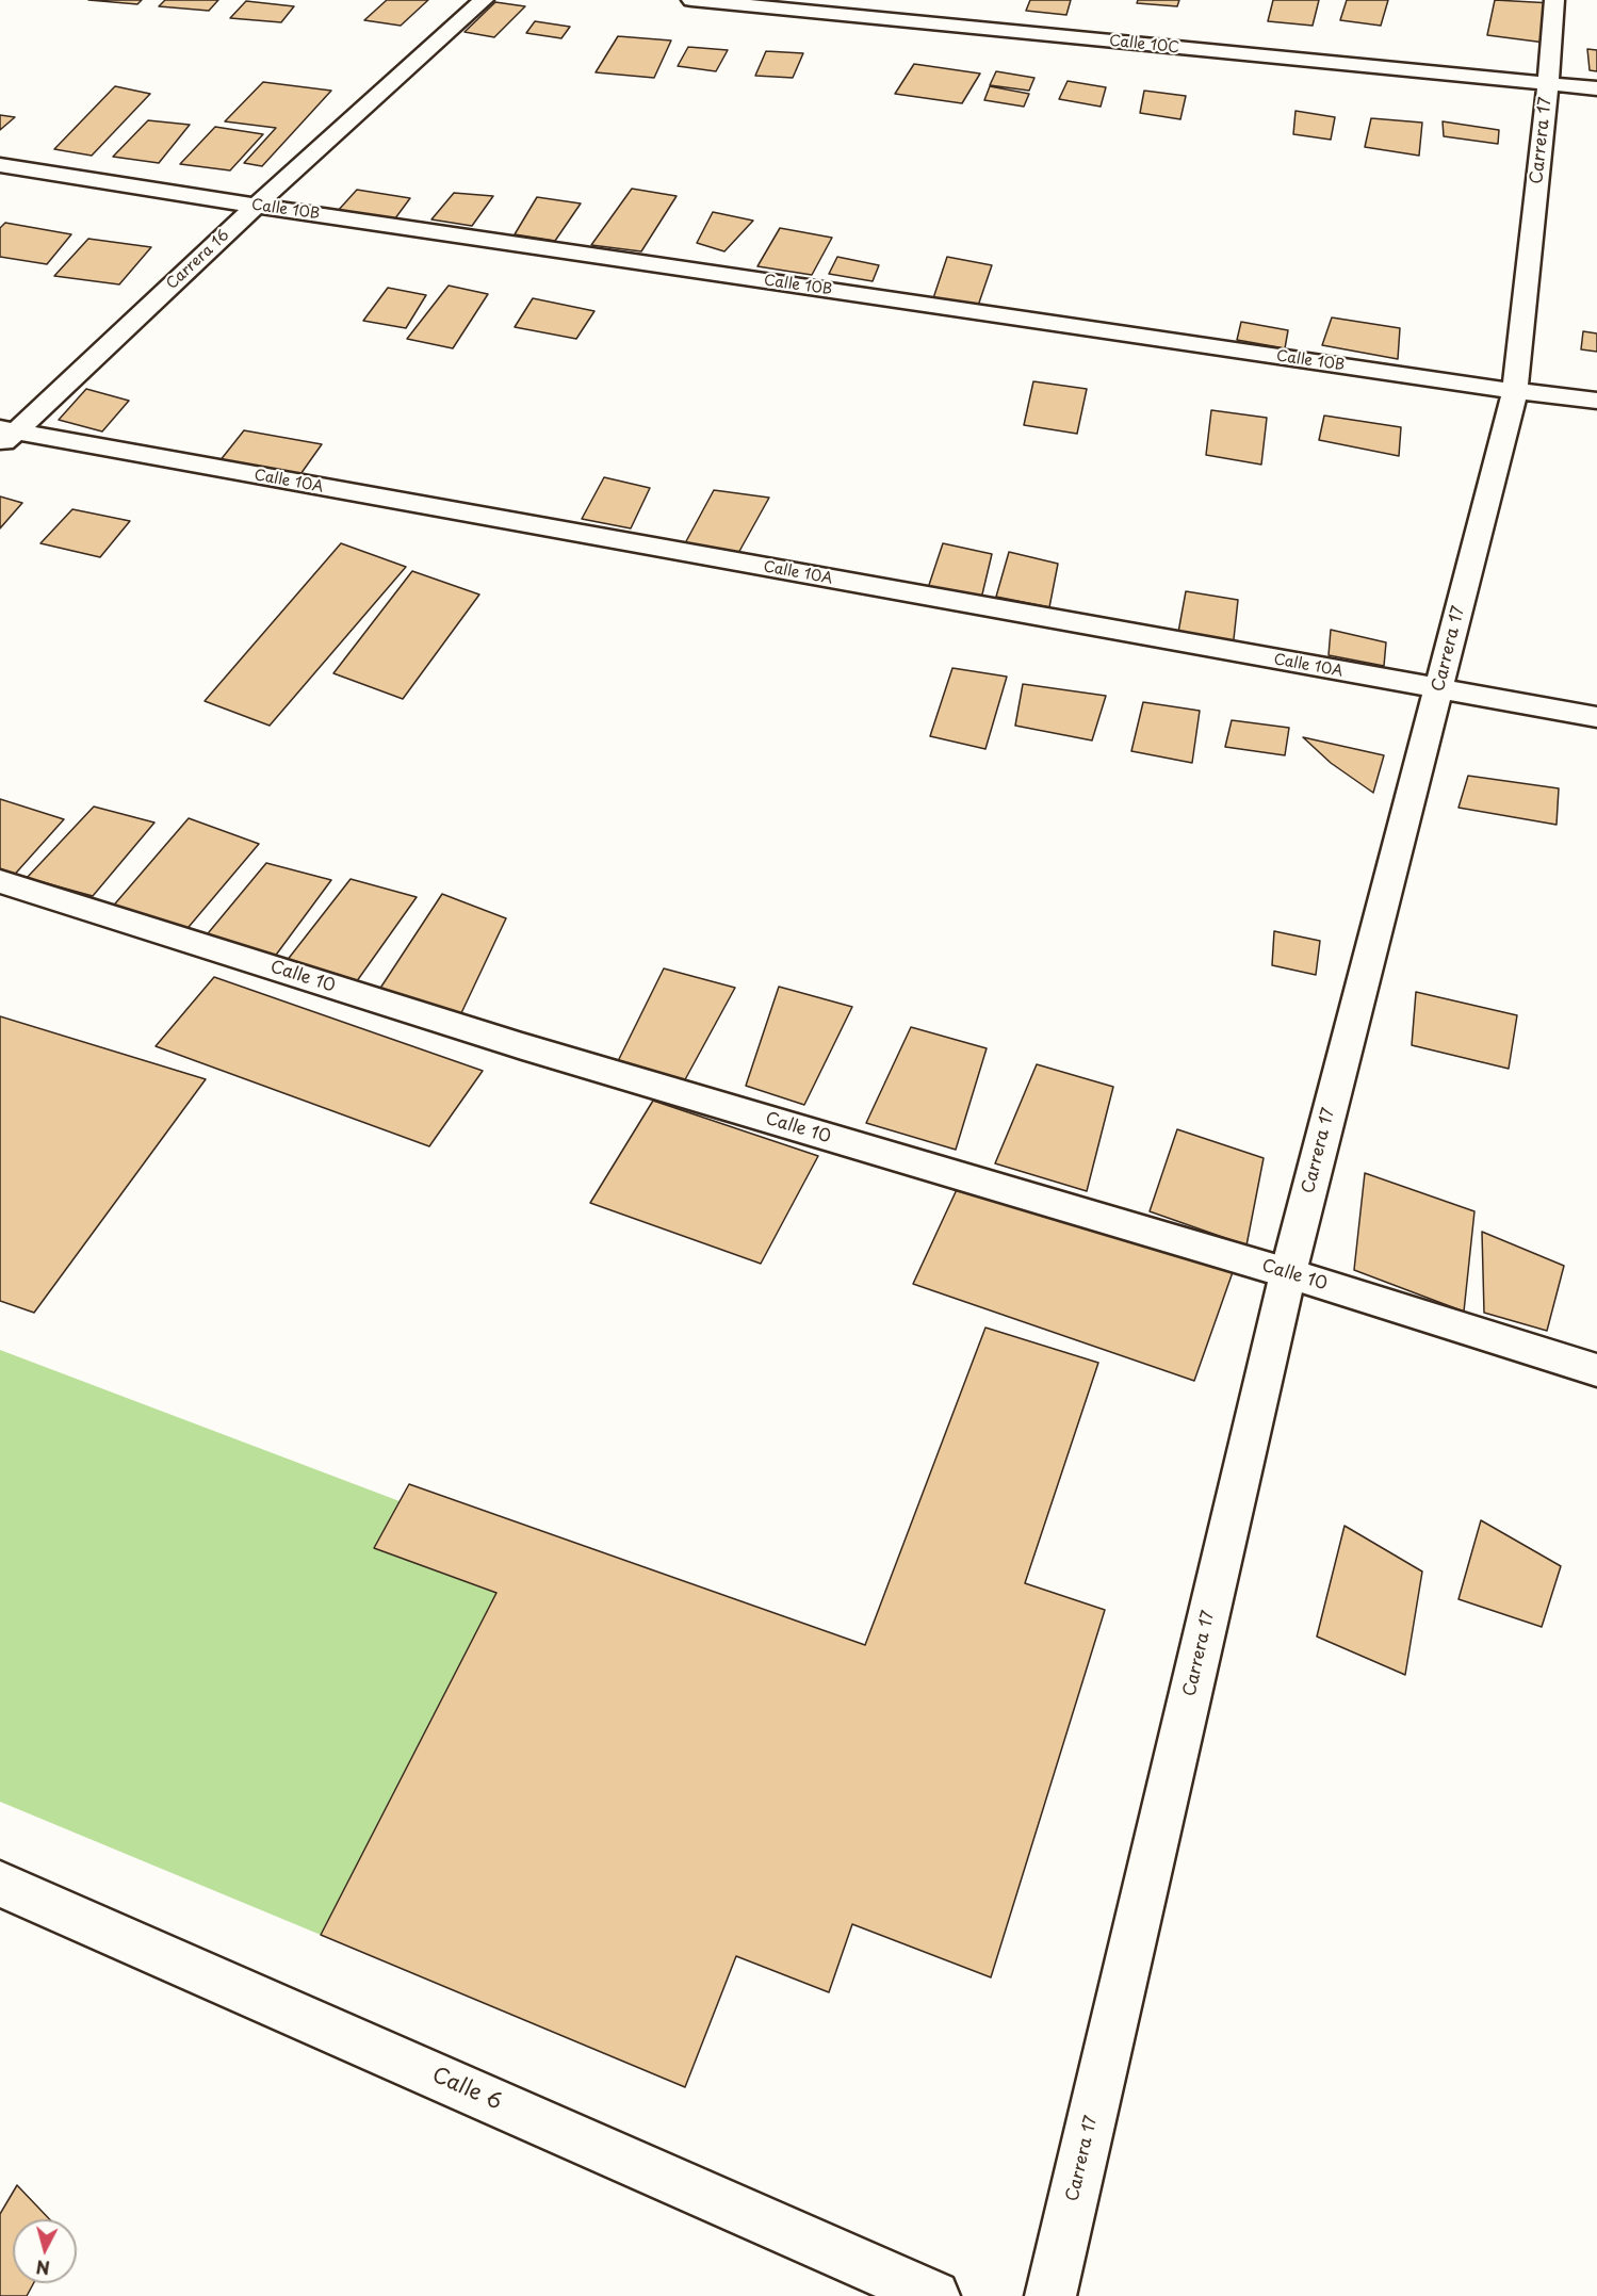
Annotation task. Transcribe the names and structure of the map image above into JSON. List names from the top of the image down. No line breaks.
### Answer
{"streets":{"street":["Calle 10C","Carrera 17","Calle 10B","Carrera 16","Calle 10A","Calle 10","Calle 6"]},"crossings":[["Calle 10C","Carrera 17"],["Carrera 17","Calle 10B"],["Carrera 17","Calle 10A"],["Carrera 17","Calle 10"],["Calle 10B","Carrera 16"],["Carrera 16","Calle 10A"]],"north":"bottom"}
